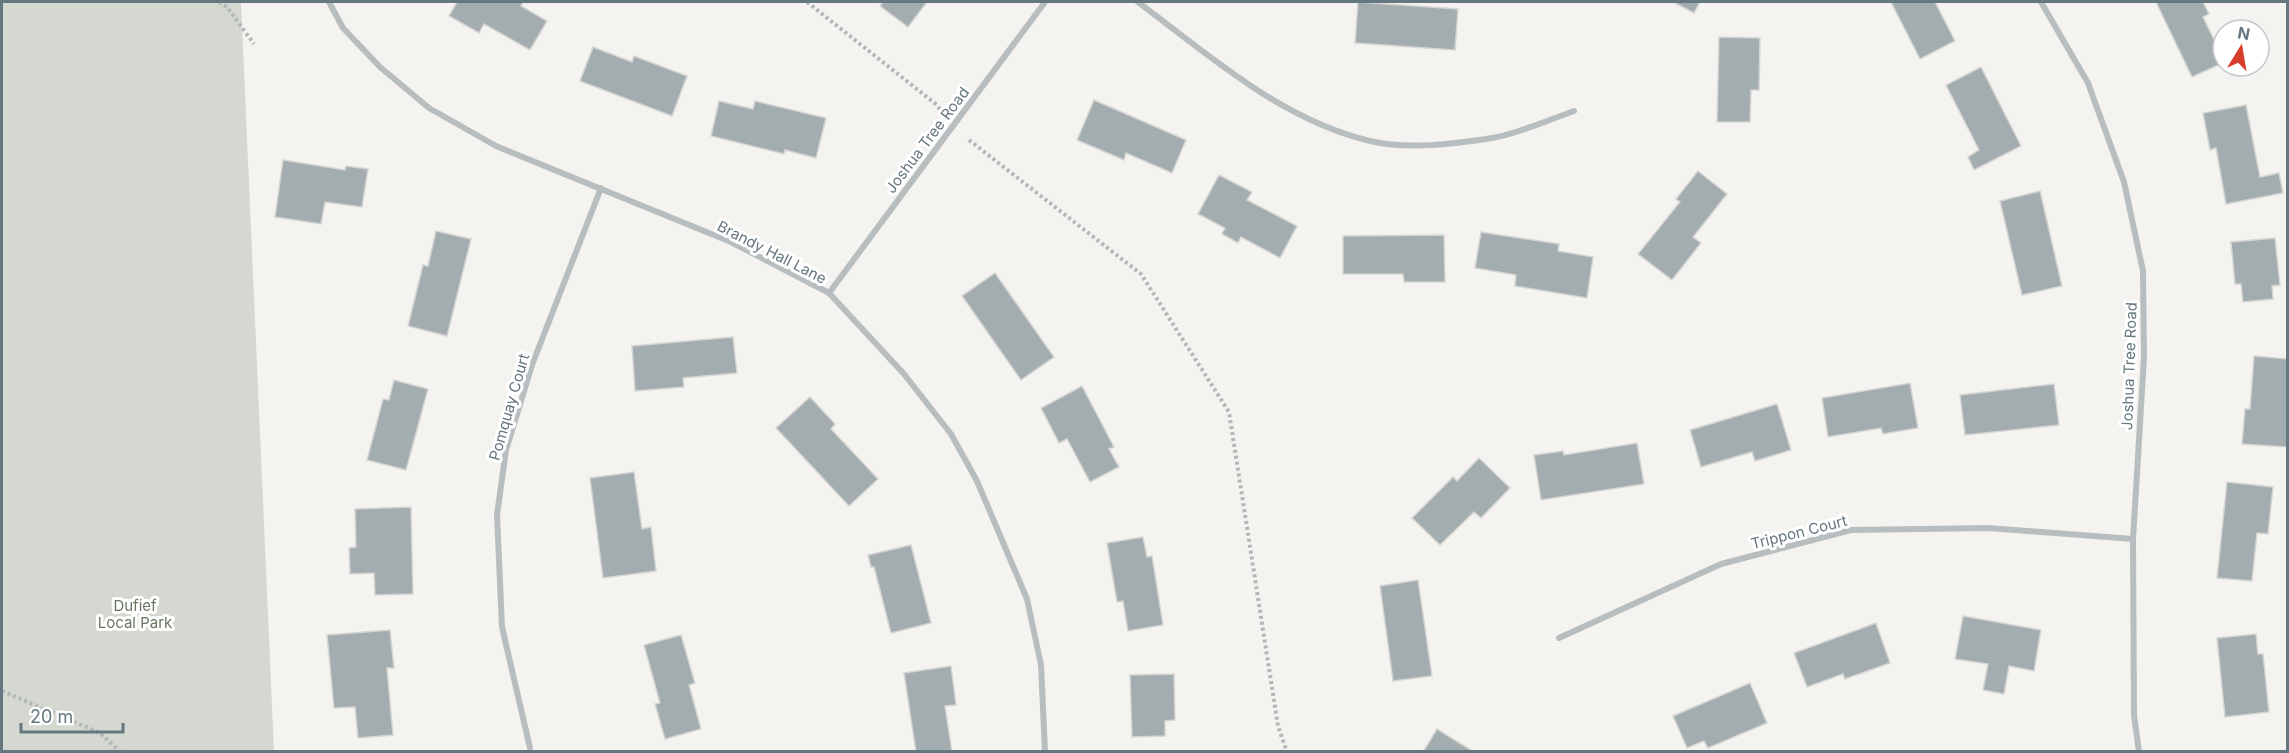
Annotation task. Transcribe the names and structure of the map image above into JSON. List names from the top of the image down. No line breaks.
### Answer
{"streets":{"street":["Joshua Tree Road","Brandy Hall Lane","Pomquay Court","Trippon Court"]},"crossings":[["Joshua Tree Road","Brandy Hall Lane"],["Joshua Tree Road","Trippon Court"],["Brandy Hall Lane","Pomquay Court"]],"parks":["Dufief Local Park"],"scale_bar":"20 m","north":"top"}
